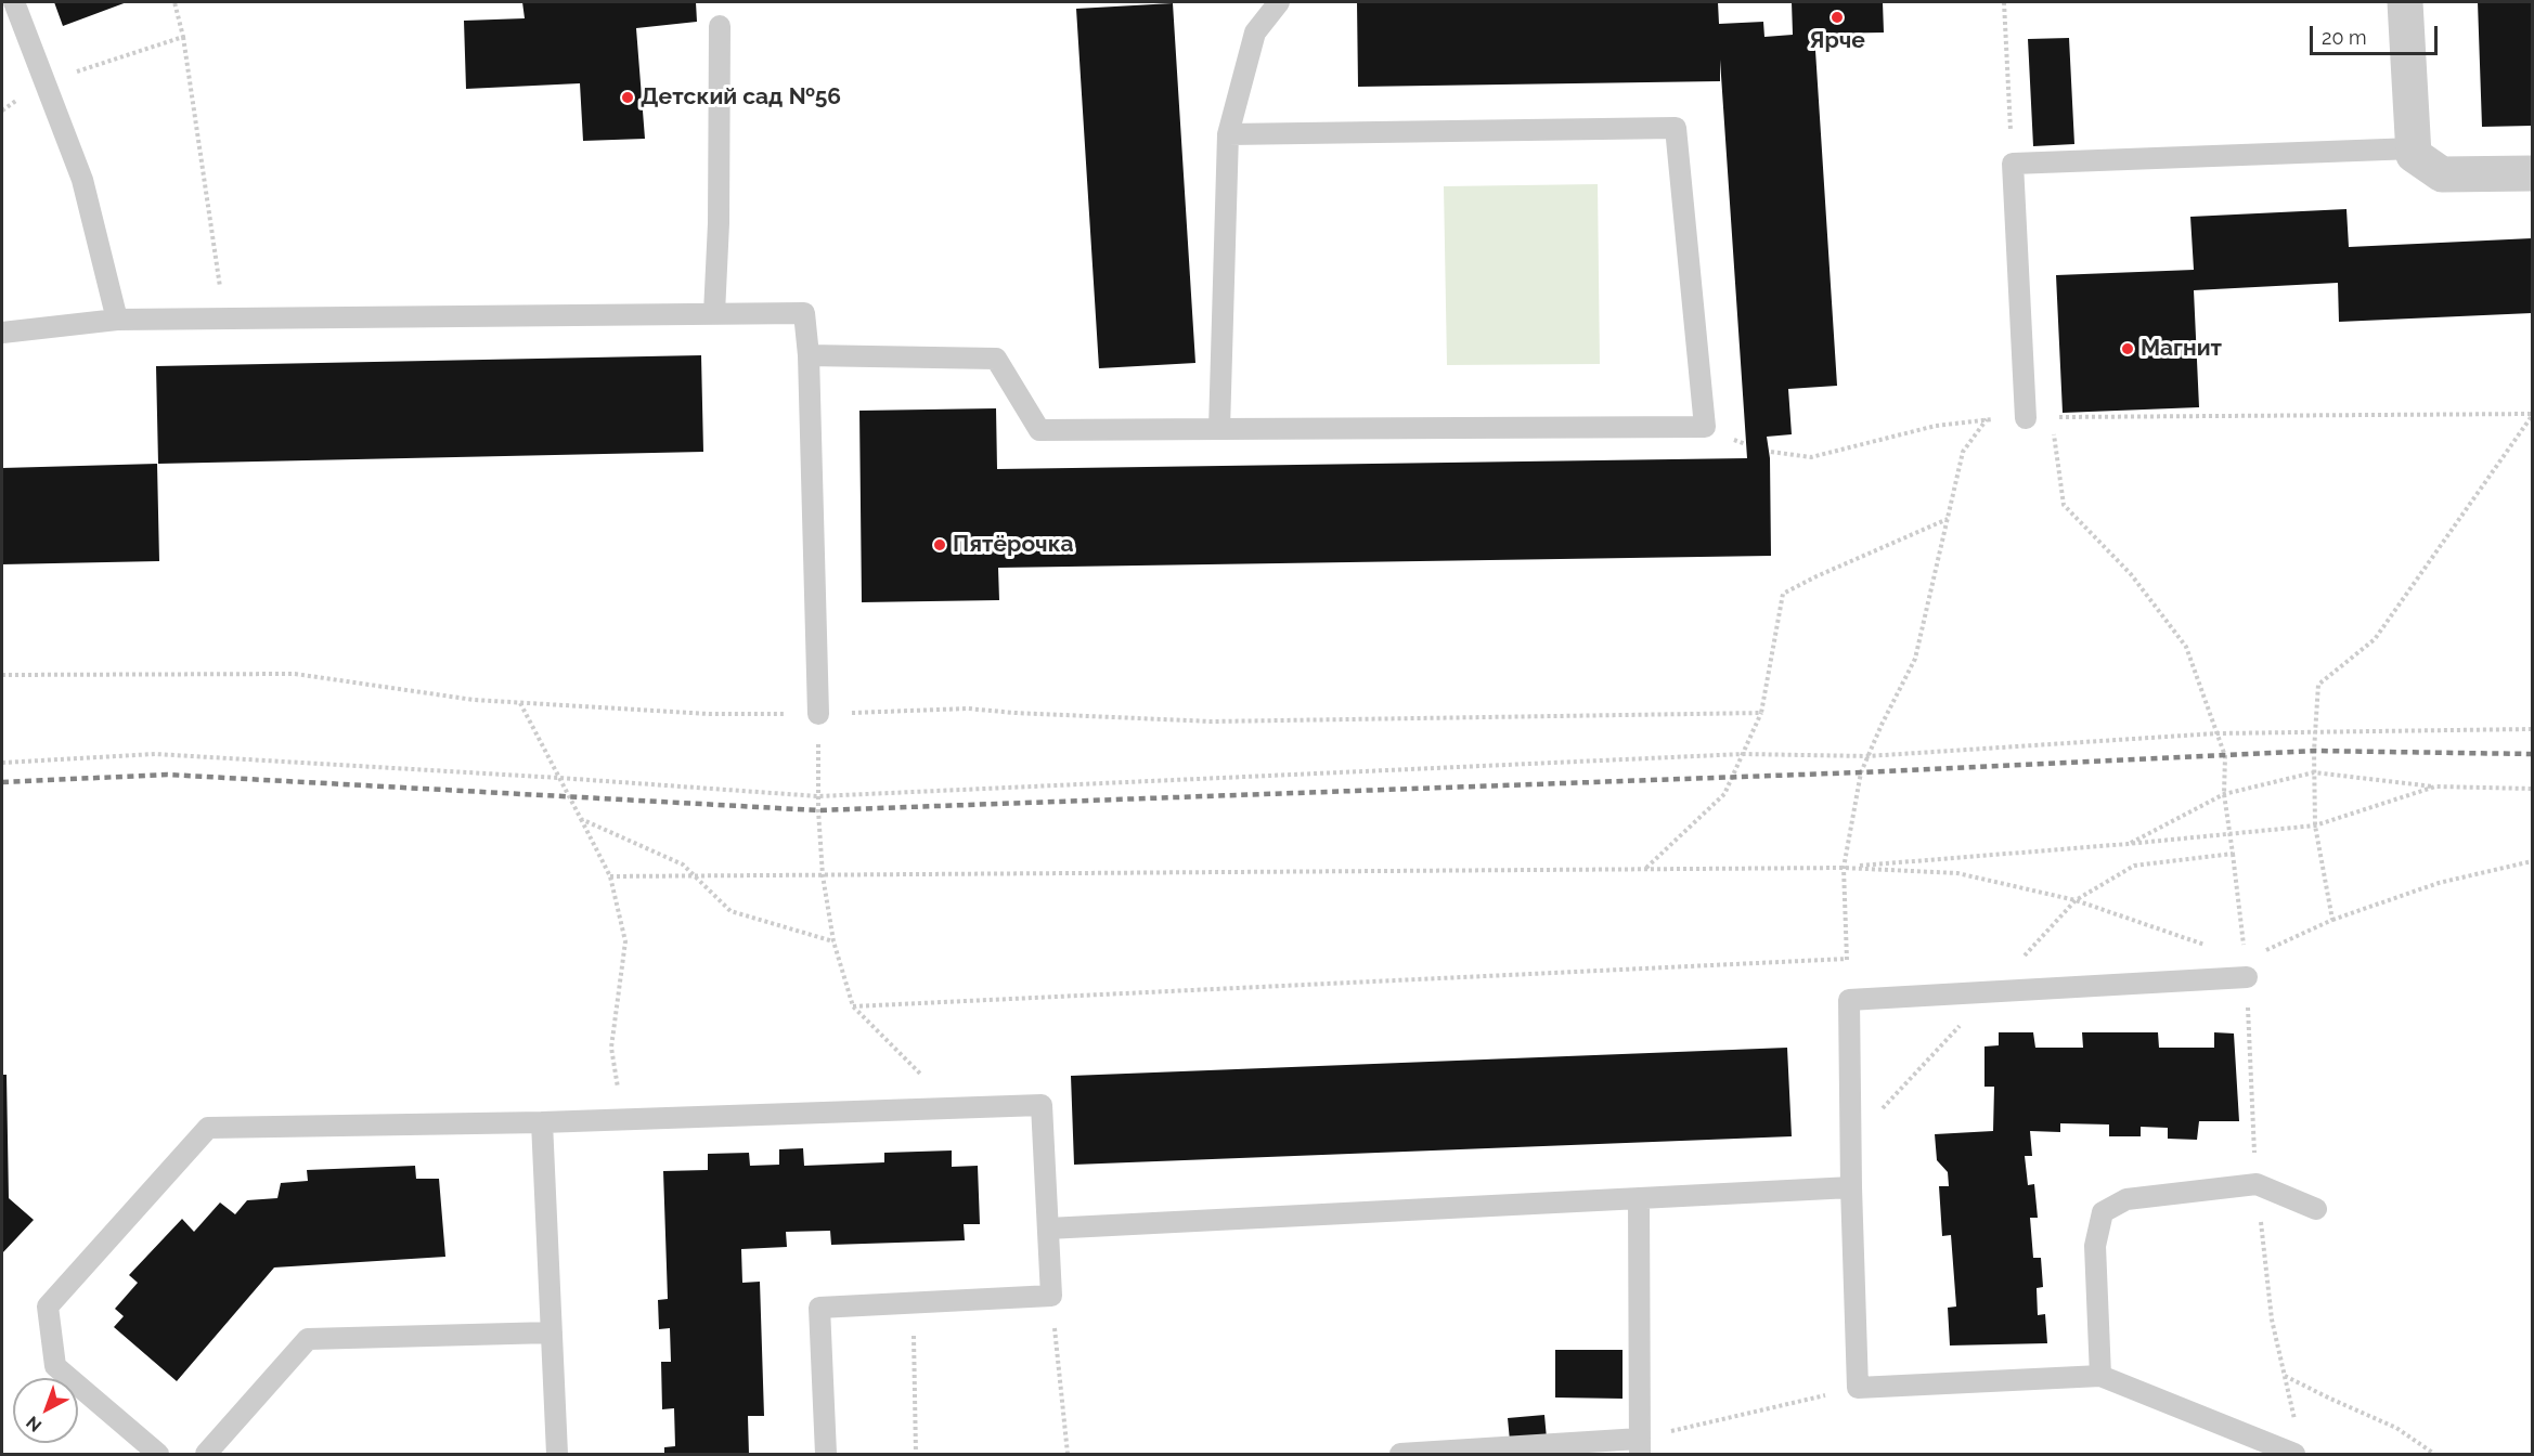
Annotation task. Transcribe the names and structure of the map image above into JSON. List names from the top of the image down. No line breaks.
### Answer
{"places":["Ярче","Детский сад №56","Магнит","Пятёрочка"],"scale_bar":"20 m","north":"bottom left"}
